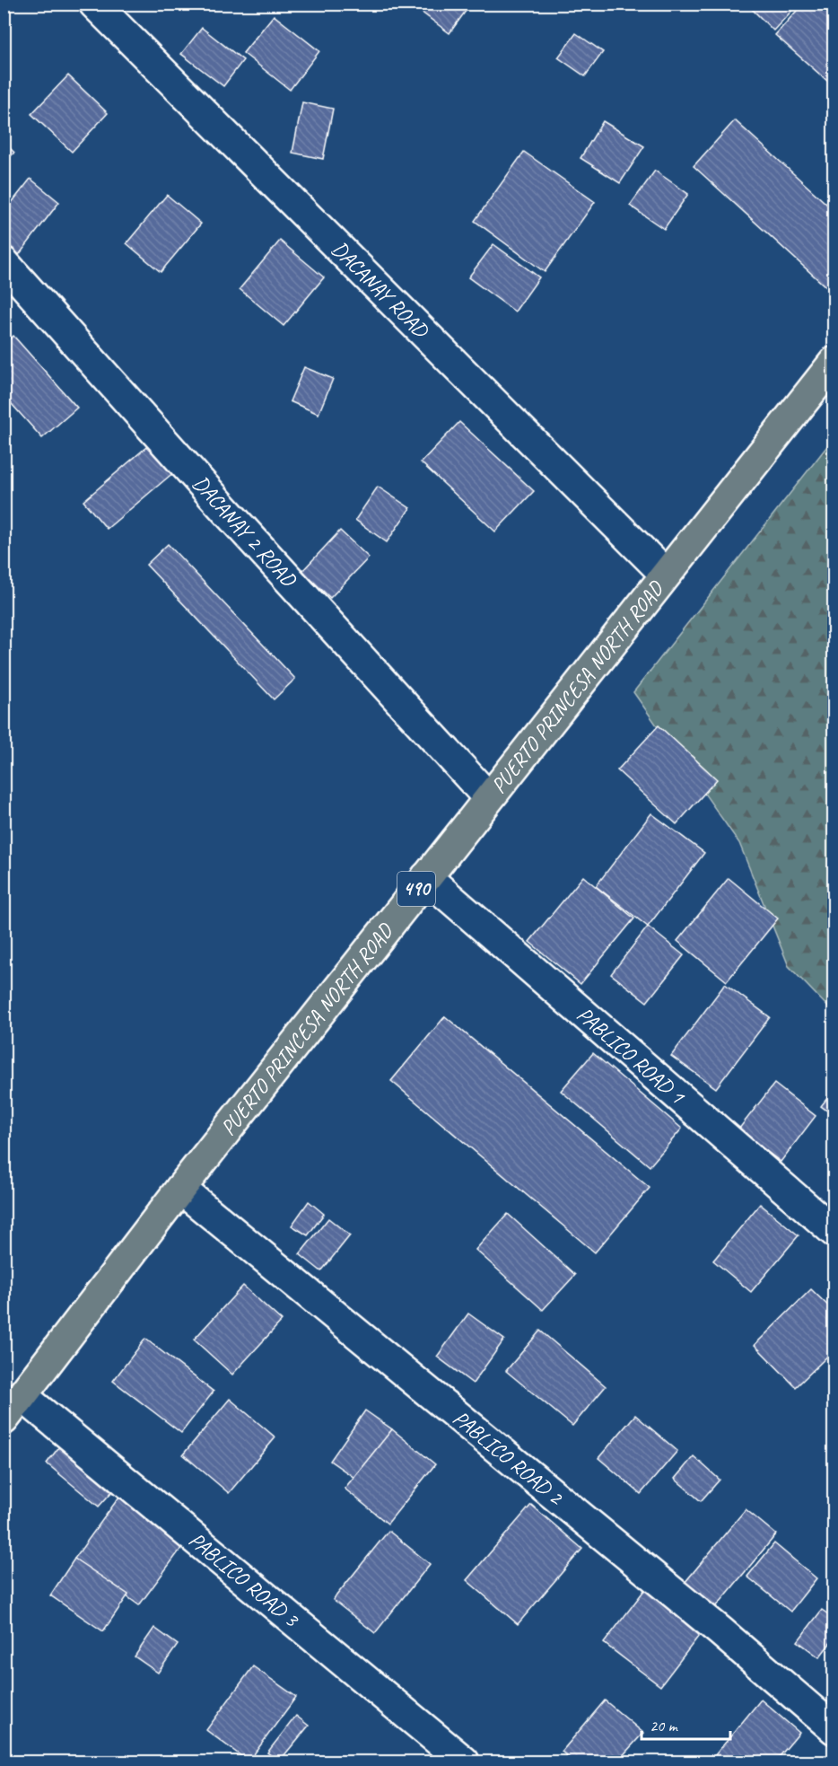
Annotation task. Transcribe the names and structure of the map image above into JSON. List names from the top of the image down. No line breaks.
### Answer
{"streets":{"main road":["PUERTO PRINCESA NORTH ROAD","490"],"street":["DACANAY ROAD","DACANAY 2 ROAD","PABLICO ROAD 1","PABLICO ROAD 2","PABLICO ROAD 3"]},"crossings":[["DACANAY ROAD","PUERTO PRINCESA NORTH ROAD"],["DACANAY 2 ROAD","PUERTO PRINCESA NORTH ROAD"],["PUERTO PRINCESA NORTH ROAD","PABLICO ROAD 1"],["PUERTO PRINCESA NORTH ROAD","PABLICO ROAD 2"],["PUERTO PRINCESA NORTH ROAD","PABLICO ROAD 3"]],"scale_bar":"20 m"}
